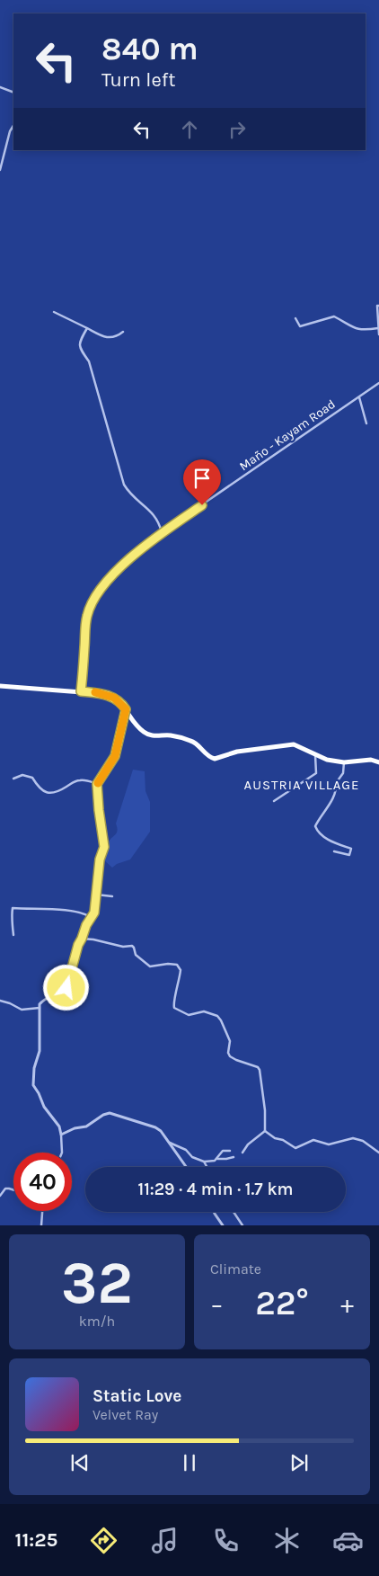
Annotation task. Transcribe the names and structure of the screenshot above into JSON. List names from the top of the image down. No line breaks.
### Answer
{"streets":{"street":["Maño - Kayam Road"]},"districts":["AUSTRIA VILLAGE"],"page":{"turn":["840 m","Turn left"],"limit":"40","trip":"11:29 · 4 min · 1.7 km","tile":[["32","km/h"],"Climate"],"heat":["−","22°","+"],"song":["Static Love","Velvet Ray"],"tabs":"11:25"}}
